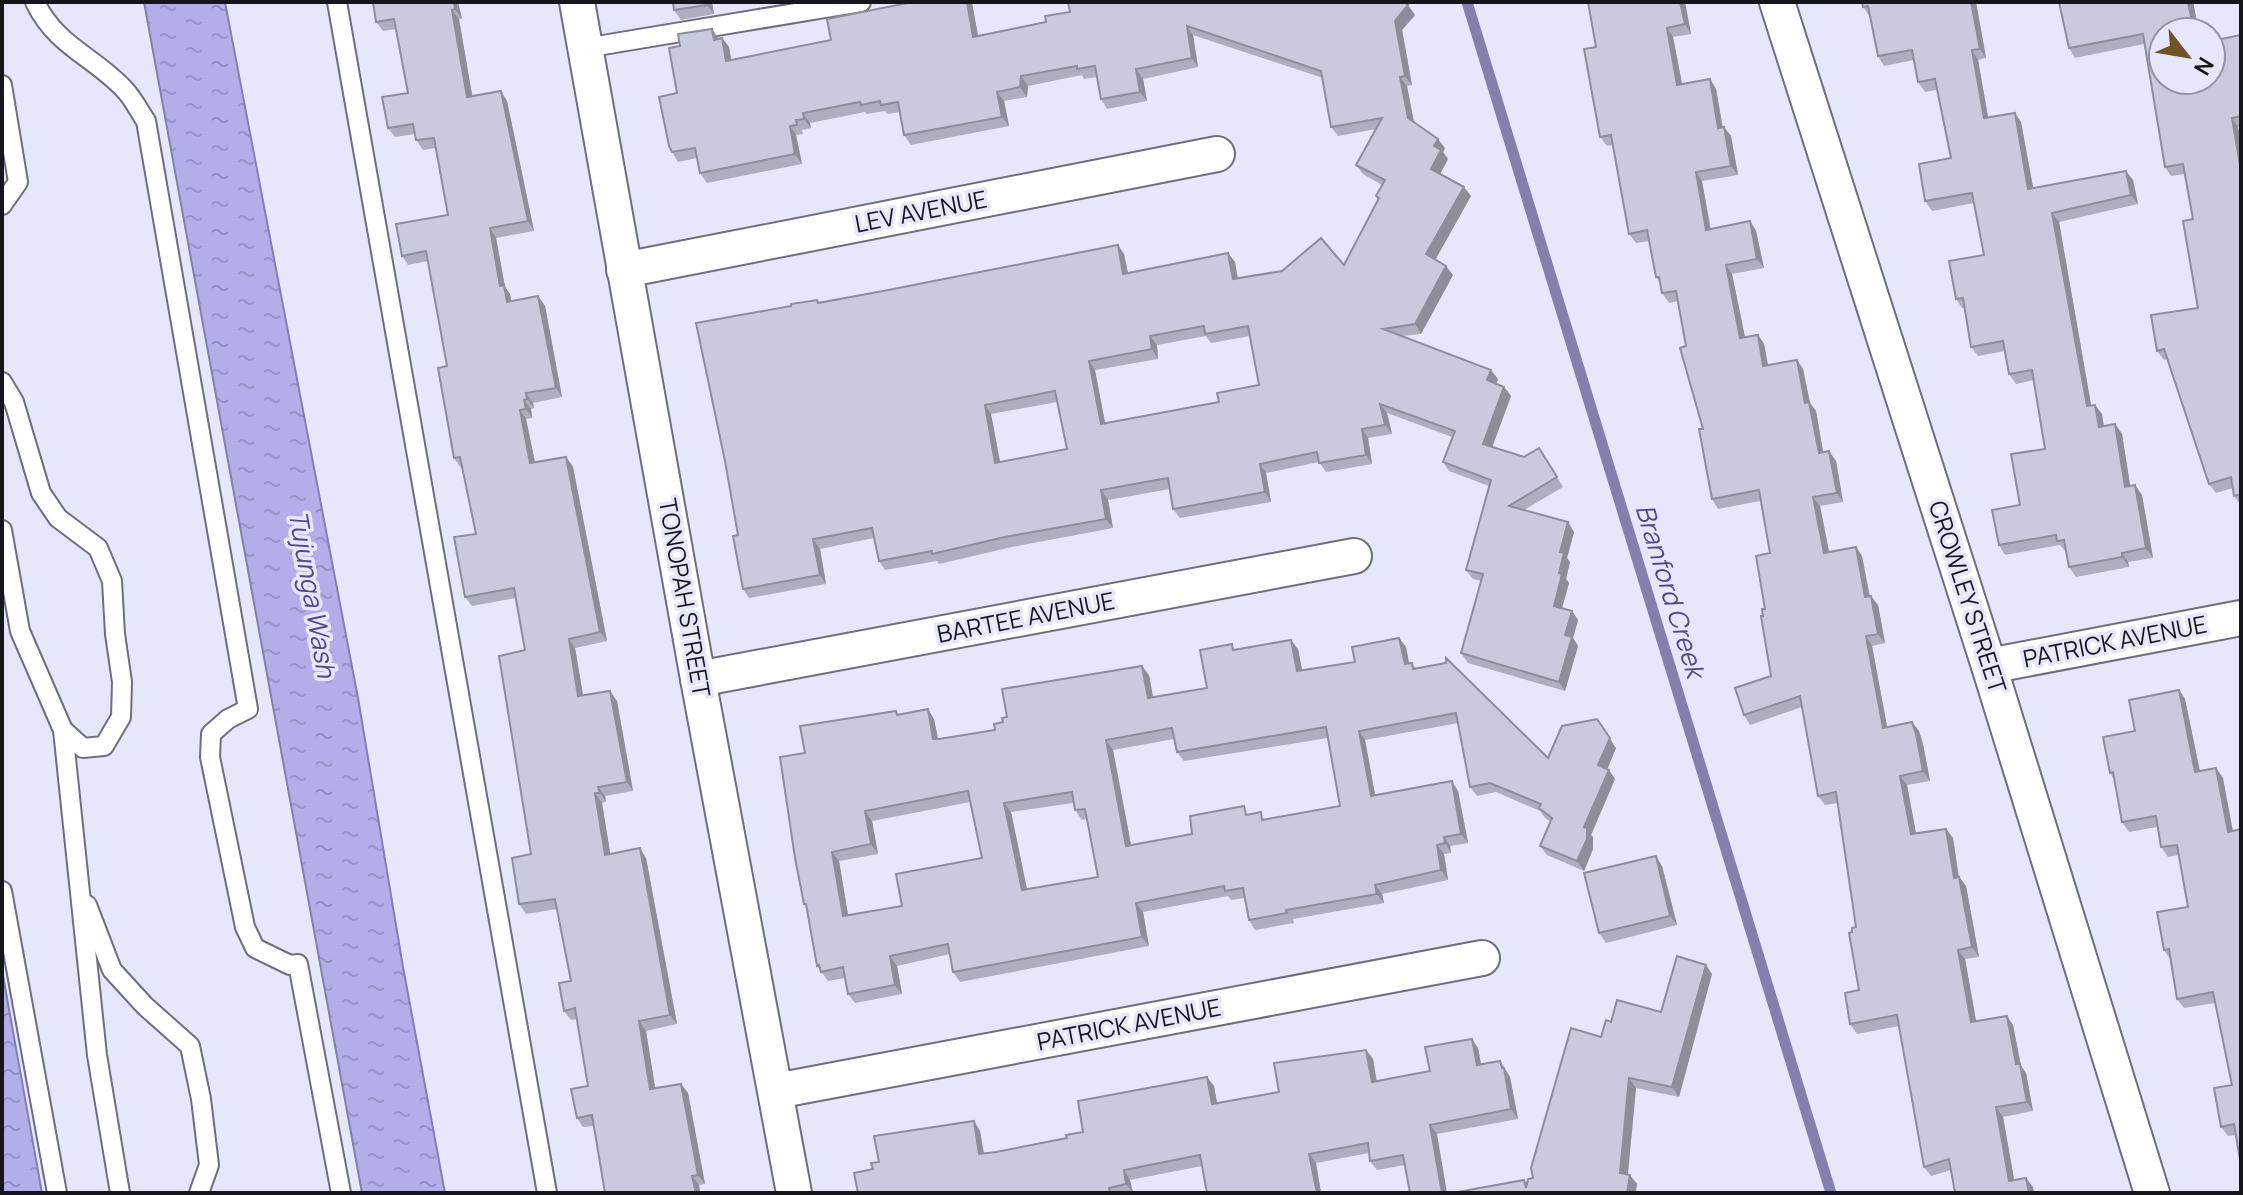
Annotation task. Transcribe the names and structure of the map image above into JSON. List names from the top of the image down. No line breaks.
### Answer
{"streets":{"street":["LEV AVENUE","CROWLEY STREET","TONOPAH STREET","BARTEE AVENUE","PATRICK AVENUE"]},"crossings":[["LEV AVENUE","TONOPAH STREET"],["CROWLEY STREET","PATRICK AVENUE"],["TONOPAH STREET","BARTEE AVENUE"],["TONOPAH STREET","PATRICK AVENUE"]],"water":["Branford Creek","Tujunga Wash"],"north":"bottom right"}
